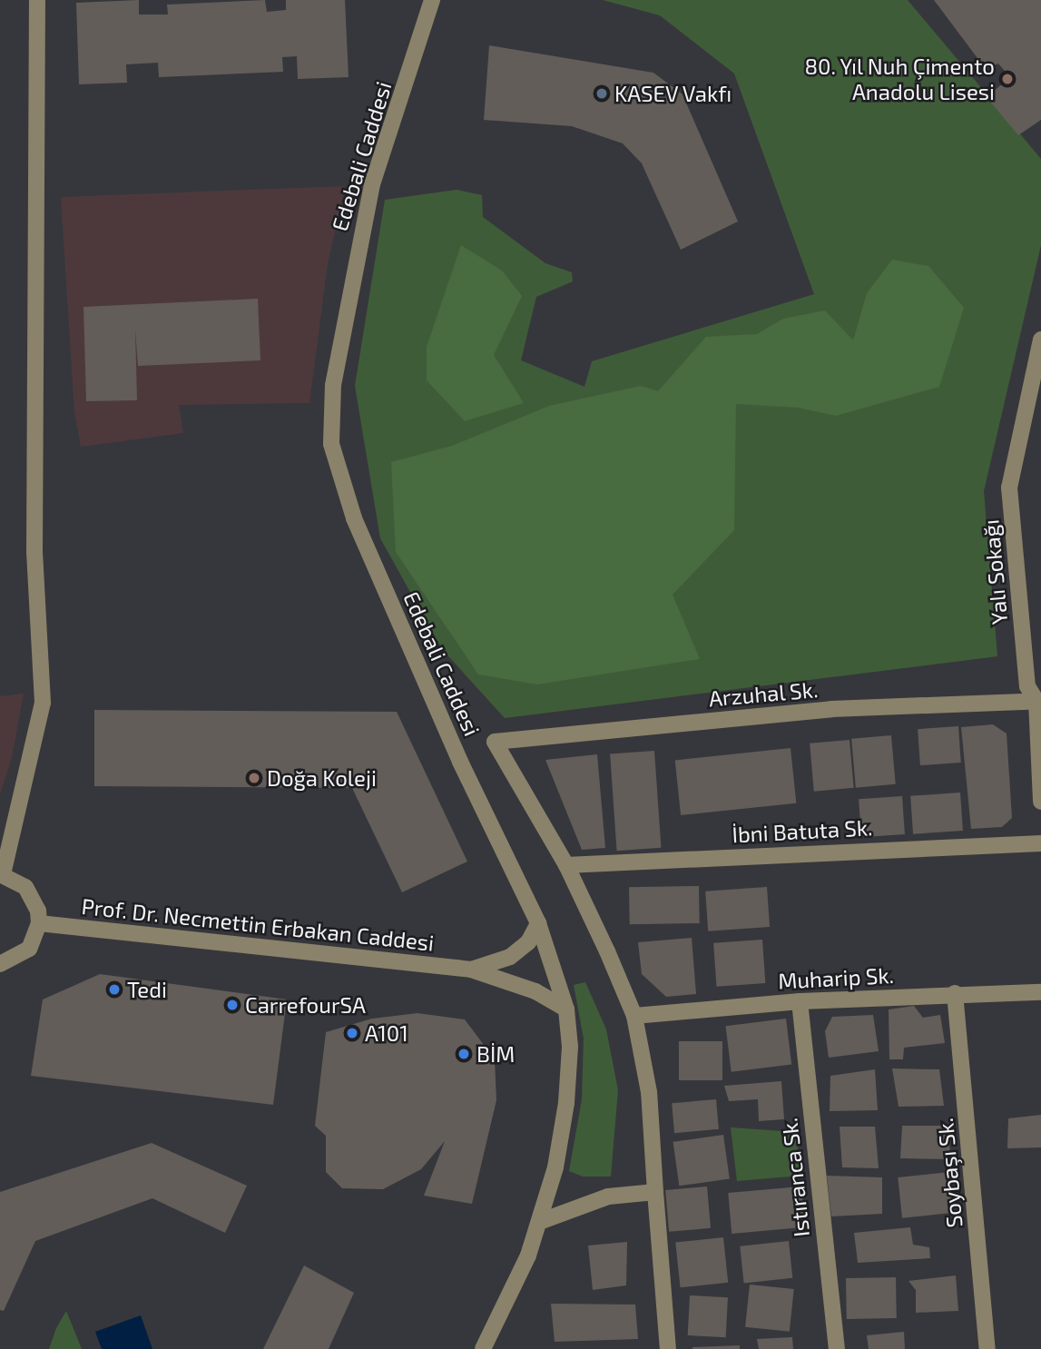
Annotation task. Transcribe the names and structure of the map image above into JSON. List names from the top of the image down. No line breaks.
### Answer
{"streets":{"street":["Edebali Caddesi","Yalı Sokağı","Arzuhal Sk.","İbni Batuta Sk.","Prof. Dr. Necmettin Erbakan Caddesi","Muharip Sk.","Soybaşı Sk.","Istıranca Sk."]},"crossings":[["Edebali Caddesi","Arzuhal Sk."],["Edebali Caddesi","İbni Batuta Sk."],["Edebali Caddesi","Muharip Sk."],["Yalı Sokağı","Arzuhal Sk."],["Muharip Sk.","Soybaşı Sk."],["Muharip Sk.","Istıranca Sk."]],"places":["80. Yıl Nuh Çimento Anadolu Lisesi","KASEV Vakfı","Doğa Koleji","Tedi","CarrefourSA","A101","BİM"]}
